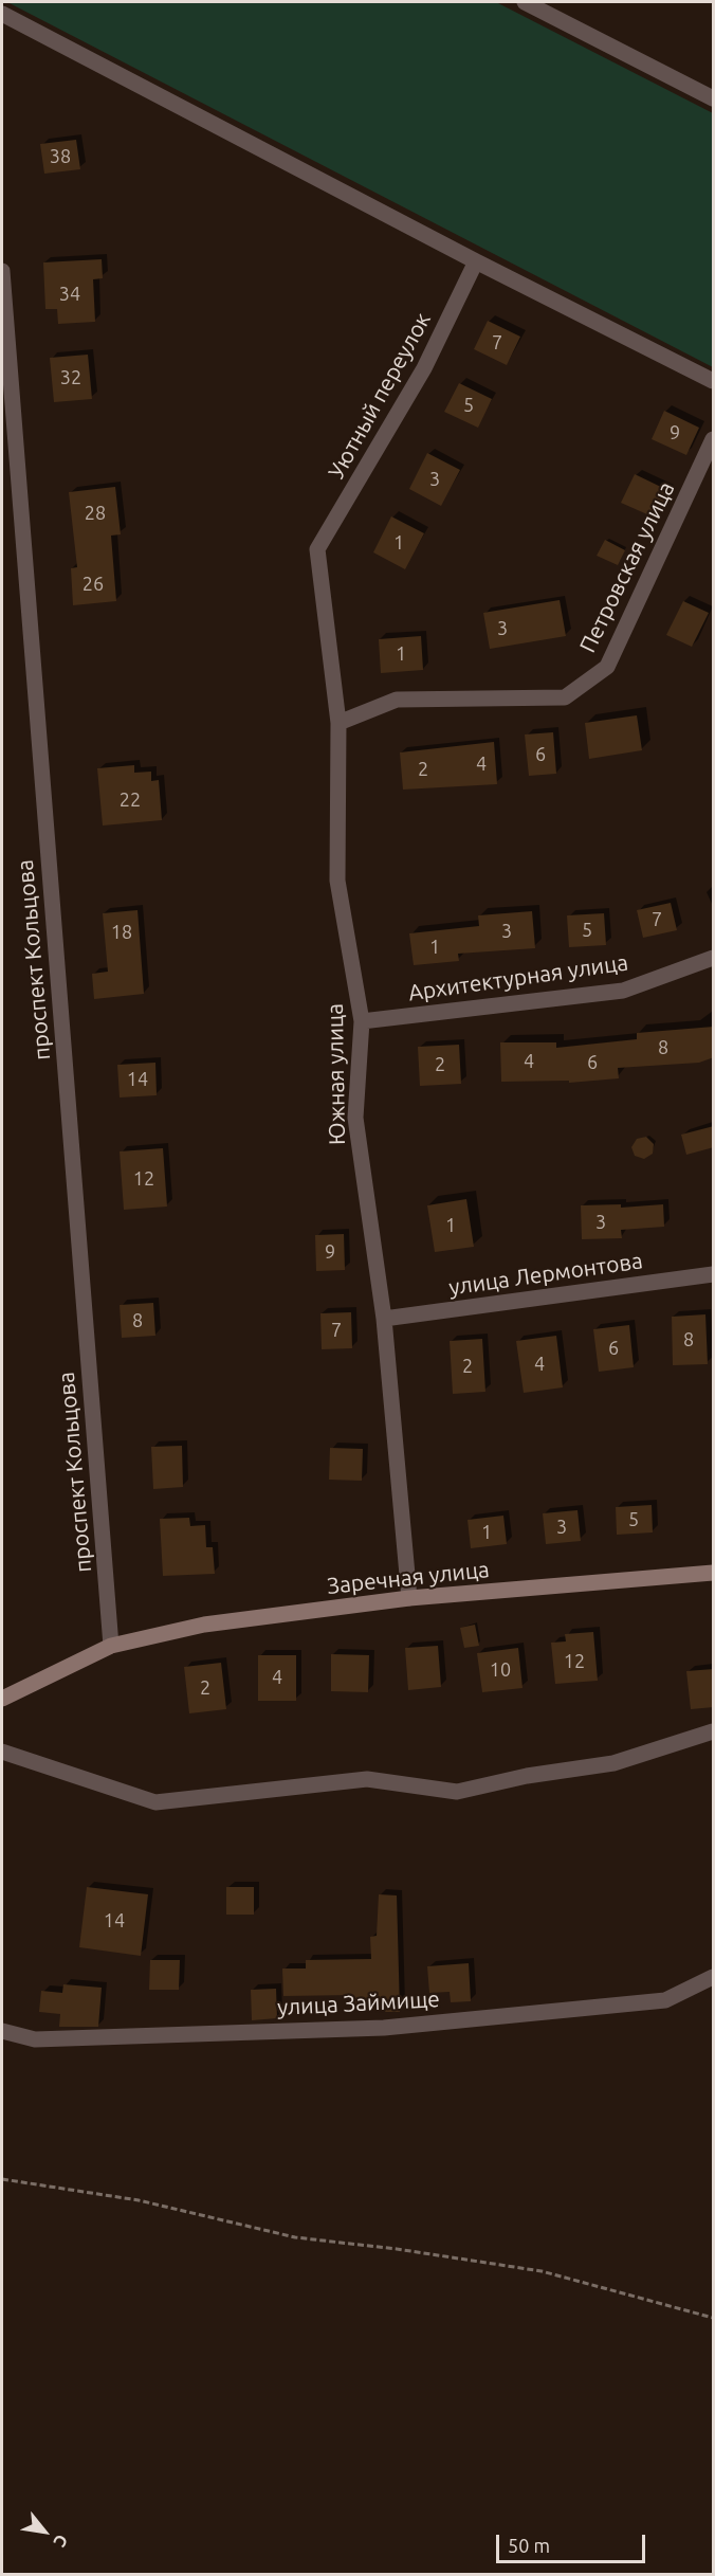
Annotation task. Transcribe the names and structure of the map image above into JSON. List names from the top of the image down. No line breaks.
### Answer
{"streets":{"street":["Уютный переулок","Петровская улица","проспект Кольцова","Архитектурная улица","Южная улица","улица Лермонтова","Заречная улица","улица Займище"]},"crossings":[["Уютный переулок","Южная улица"],["Петровская улица","Южная улица"],["проспект Кольцова","Заречная улица"],["Архитектурная улица","Южная улица"],["Южная улица","улица Лермонтова"],["Южная улица","Заречная улица"]],"house_numbers":["38","34","7","32","5","9","3","28","1","26","3","1","6","4","2","22","7","5","3","18","1","8","4","6","2","14","12","3","1","9","8","7","8","6","4","2","5","3","1","12","10","4","2","14"],"scale_bar":"50 m","north":"bottom right"}
